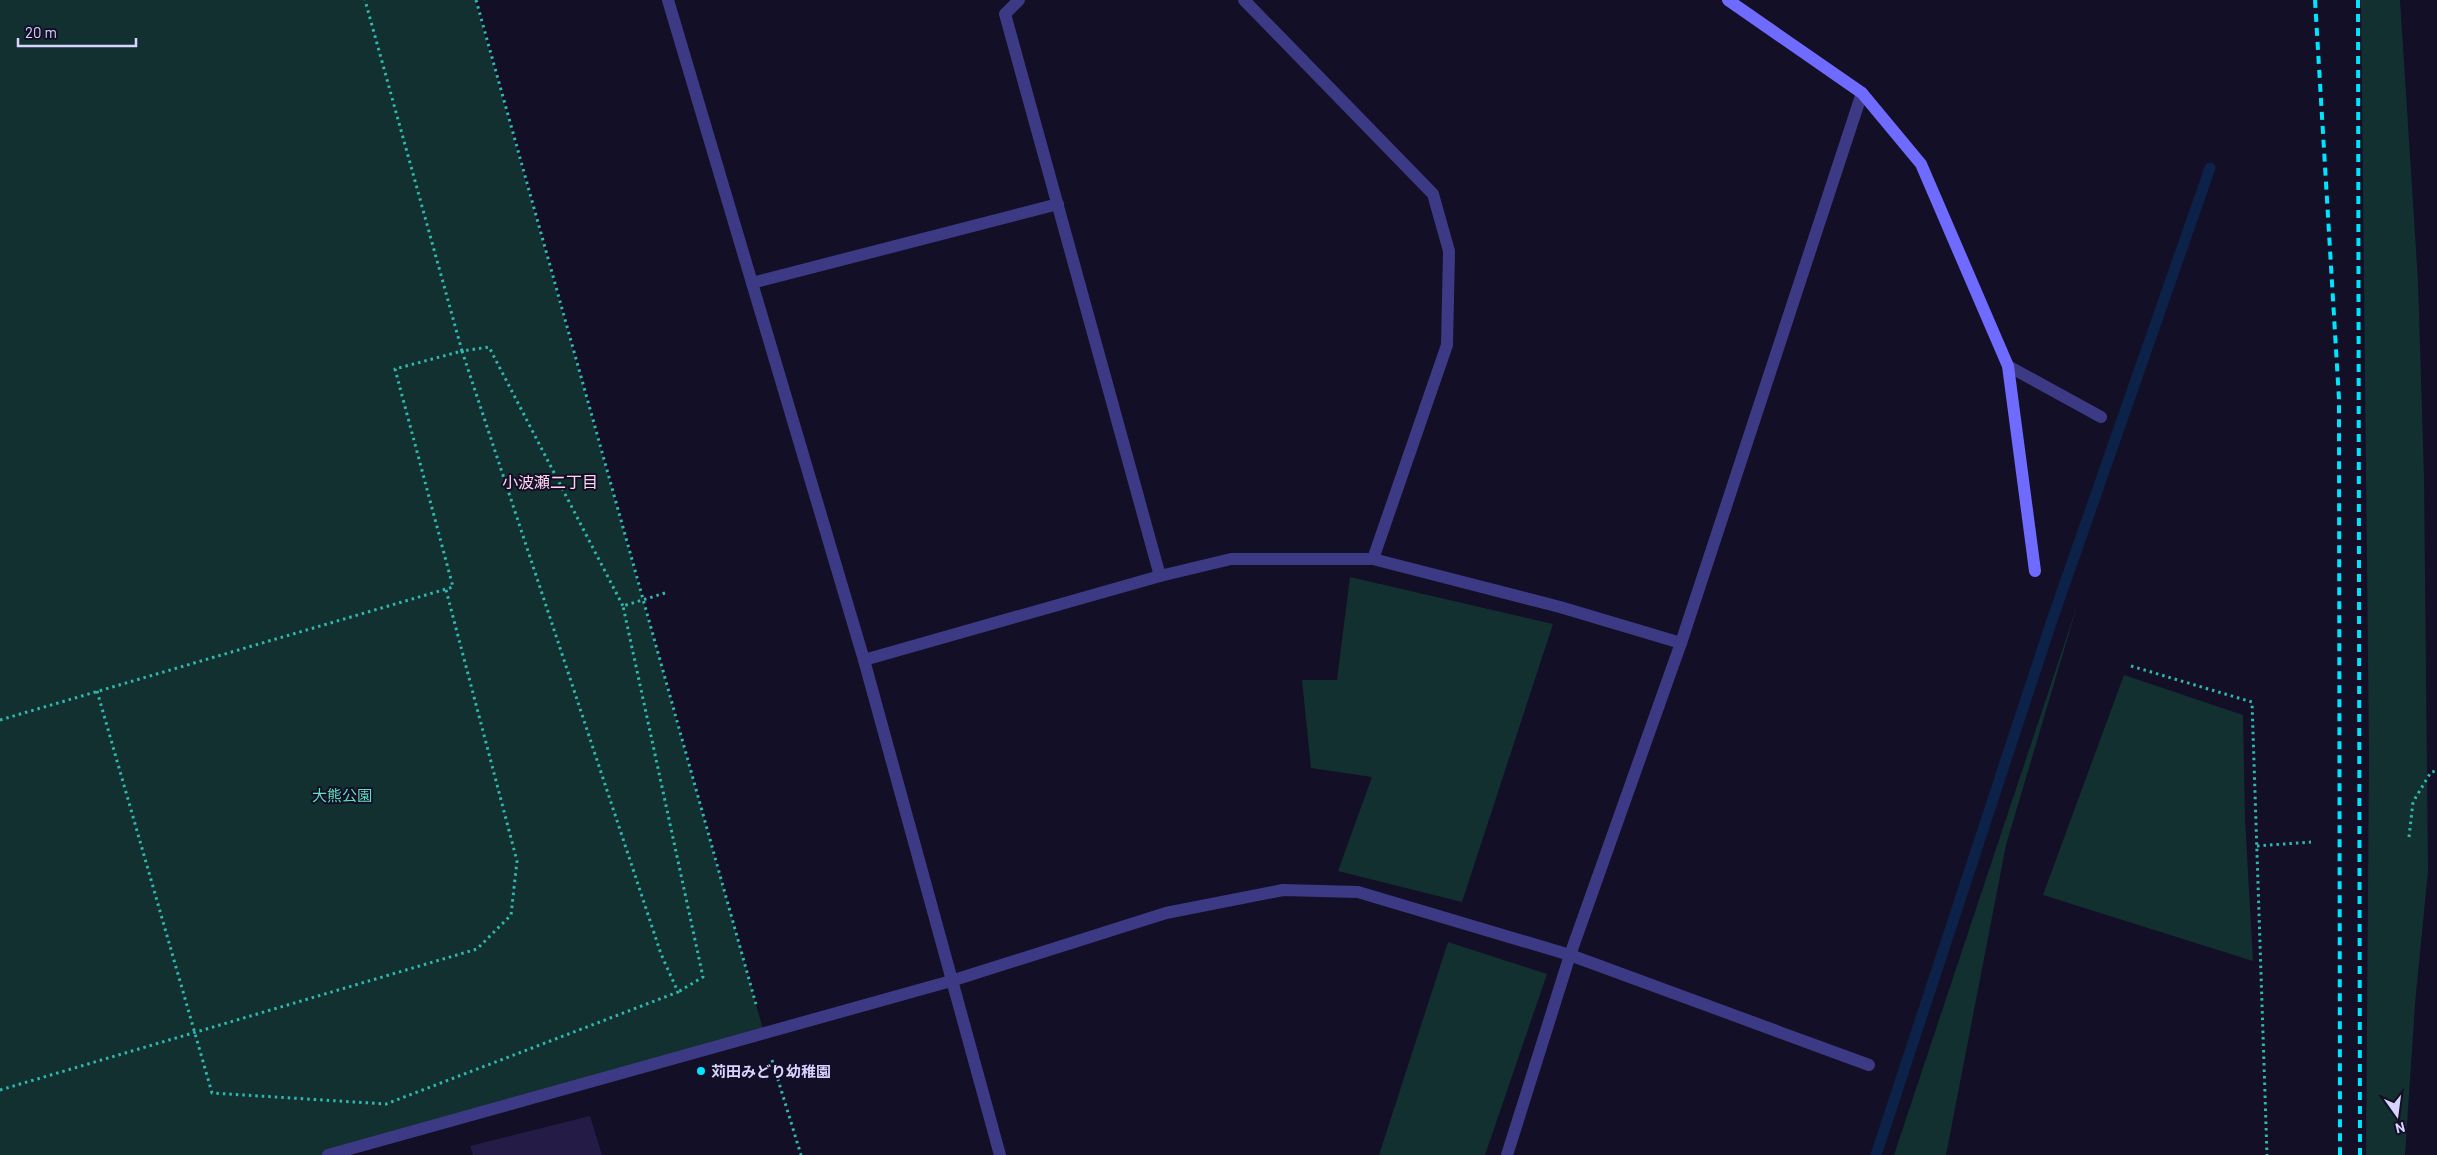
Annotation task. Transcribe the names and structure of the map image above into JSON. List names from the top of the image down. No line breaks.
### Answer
{"districts":["小波瀬二丁目"],"parks":["大熊公園"],"places":["苅田みどり幼稚園"],"scale_bar":"20 m","north":"bottom"}
